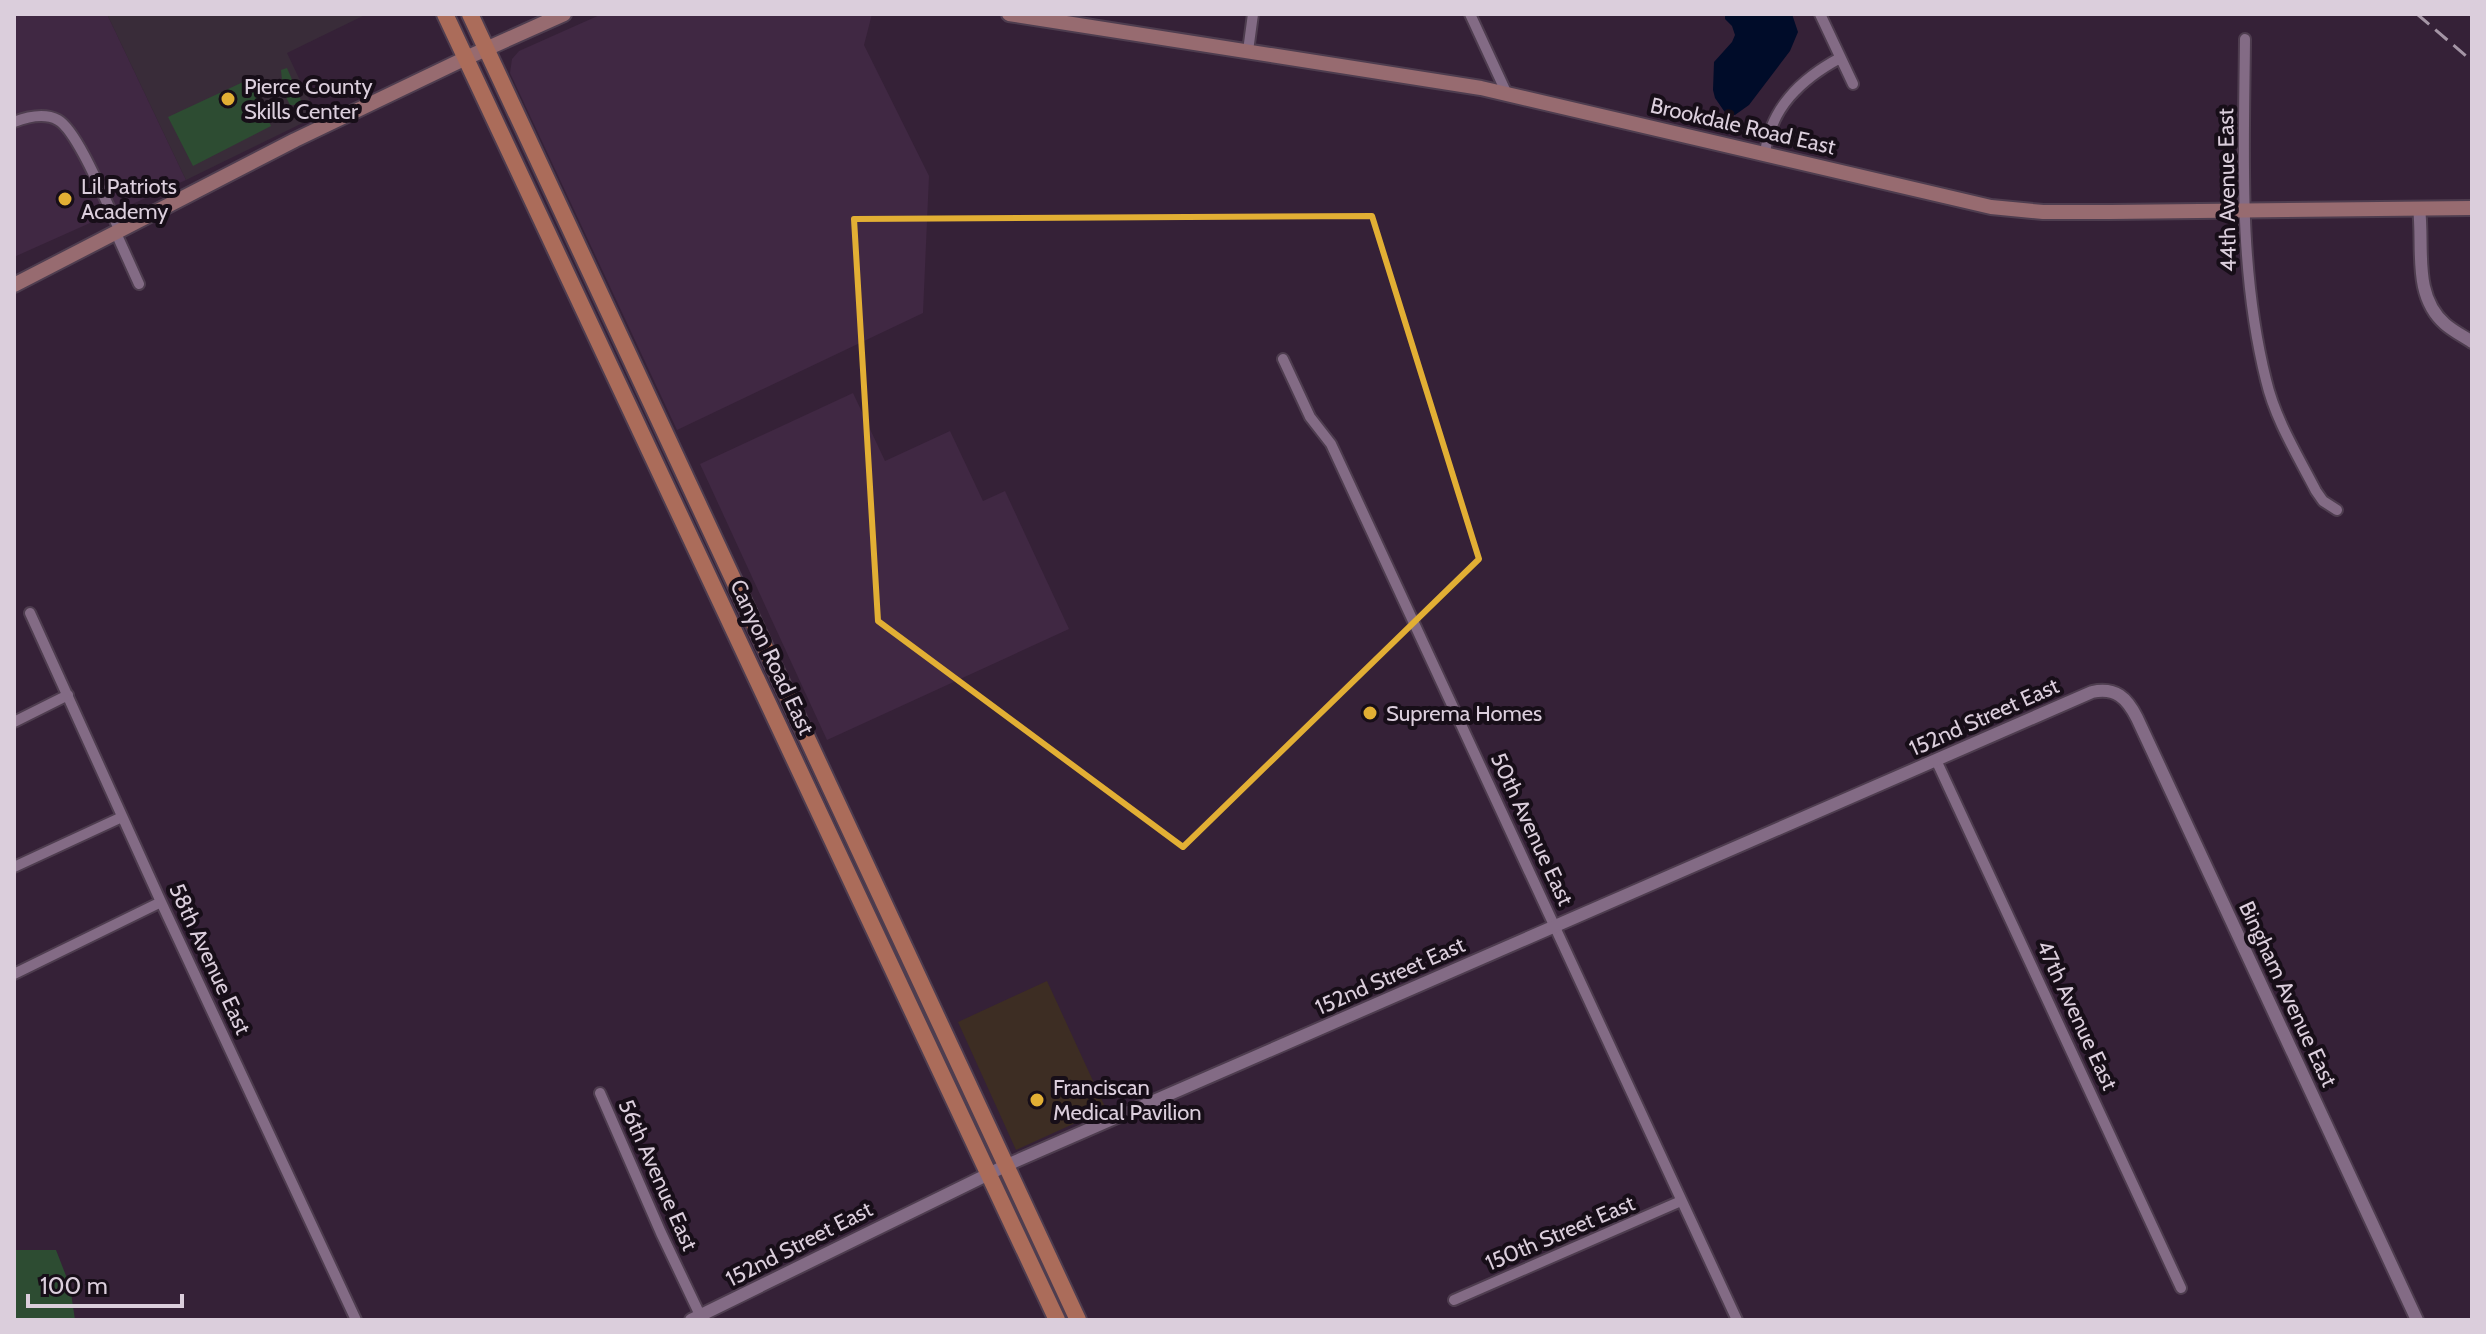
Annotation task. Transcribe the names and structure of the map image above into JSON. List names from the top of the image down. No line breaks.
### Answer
{"streets":{"main road":["Brookdale Road East","Canyon Road East"],"street":["44th Avenue East","152nd Street East","50th Avenue East","58th Avenue East","Bingham Avenue East","47th Avenue East","56th Avenue East","150th Street East"]},"crossings":[["Brookdale Road East","44th Avenue East"],["Canyon Road East","152nd Street East"],["152nd Street East","50th Avenue East"],["152nd Street East","Bingham Avenue East"],["152nd Street East","47th Avenue East"],["152nd Street East","56th Avenue East"],["50th Avenue East","150th Street East"]],"places":["Pierce County Skills Center","Lil Patriots Academy","Suprema Homes","Franciscan Medical Pavilion"],"scale_bar":"100 m"}
